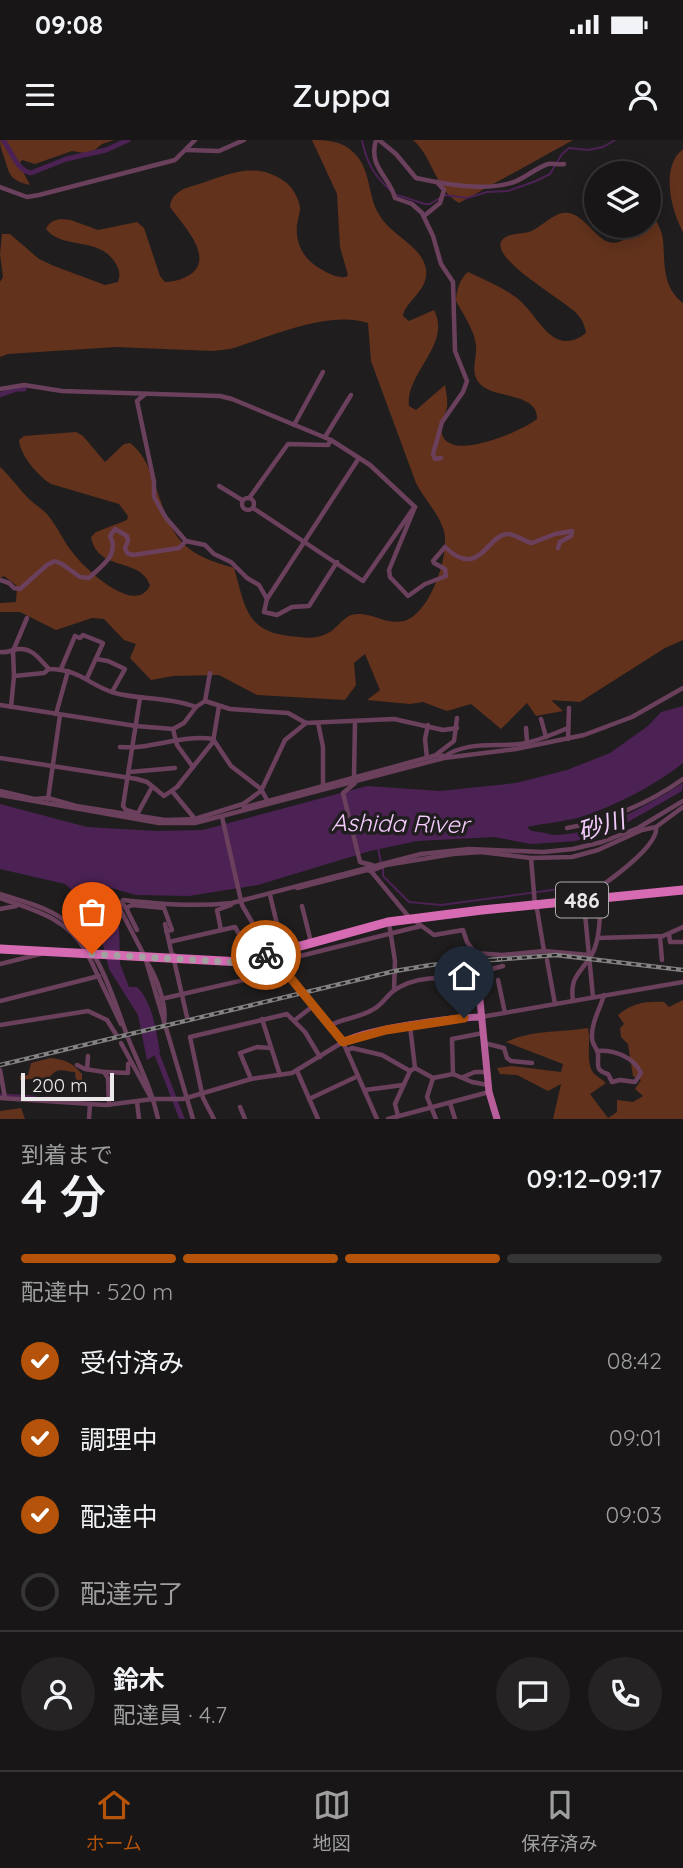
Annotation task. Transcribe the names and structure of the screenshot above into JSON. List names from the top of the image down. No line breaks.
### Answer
{"streets":{"highway":["486"]},"water":["Ashida River","砂川"],"scale_bar":"200 m","page":{"status":"09:08","header":"Zuppa","scale":"200 m","heading":["4 分","到着まで","09:12–09:17"],"panel":["鈴木","配達員 · 4.7"],"bar":"配達中 · 520 m","list":[["受付済み","08:42"],["調理中","09:01"],["配達中","09:03"],"配達完了"],"tabs":["ホーム","地図","保存済み"]}}
